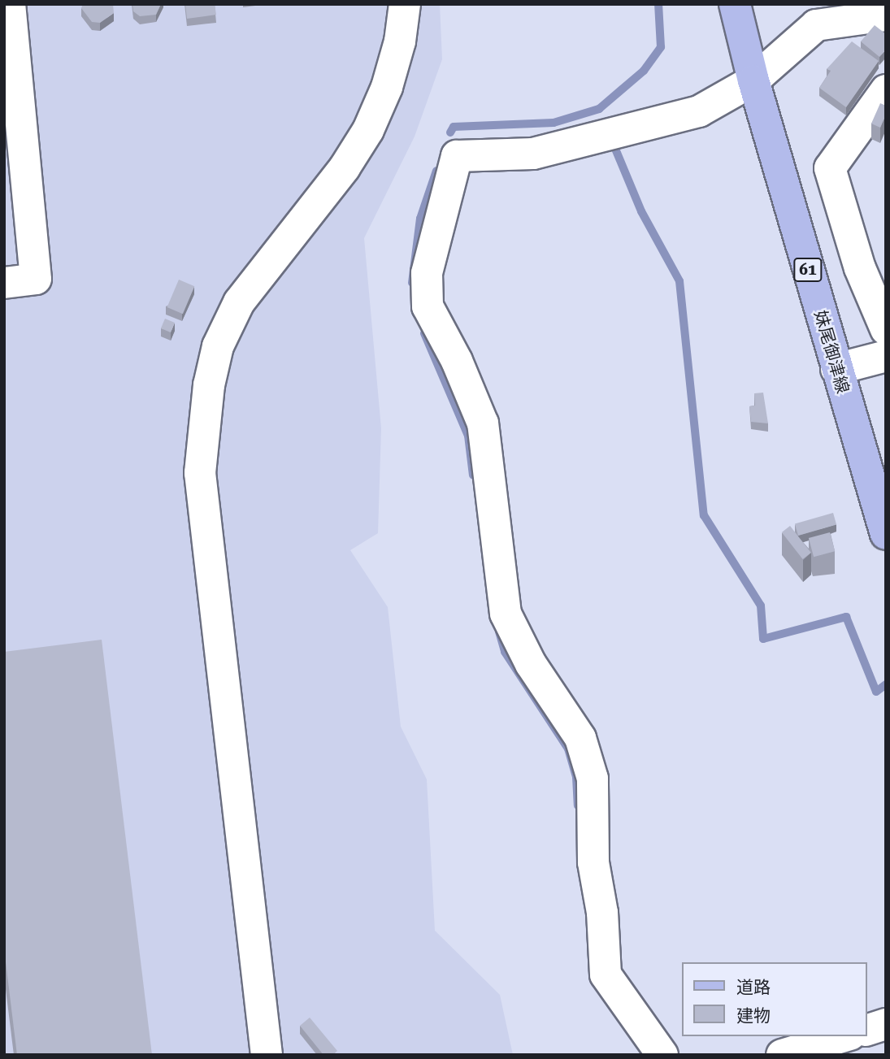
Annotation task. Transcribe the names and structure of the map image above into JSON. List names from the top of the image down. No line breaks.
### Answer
{"streets":{"main road":["61","妹尾御津線"]},"legend":["道路","建物"]}
